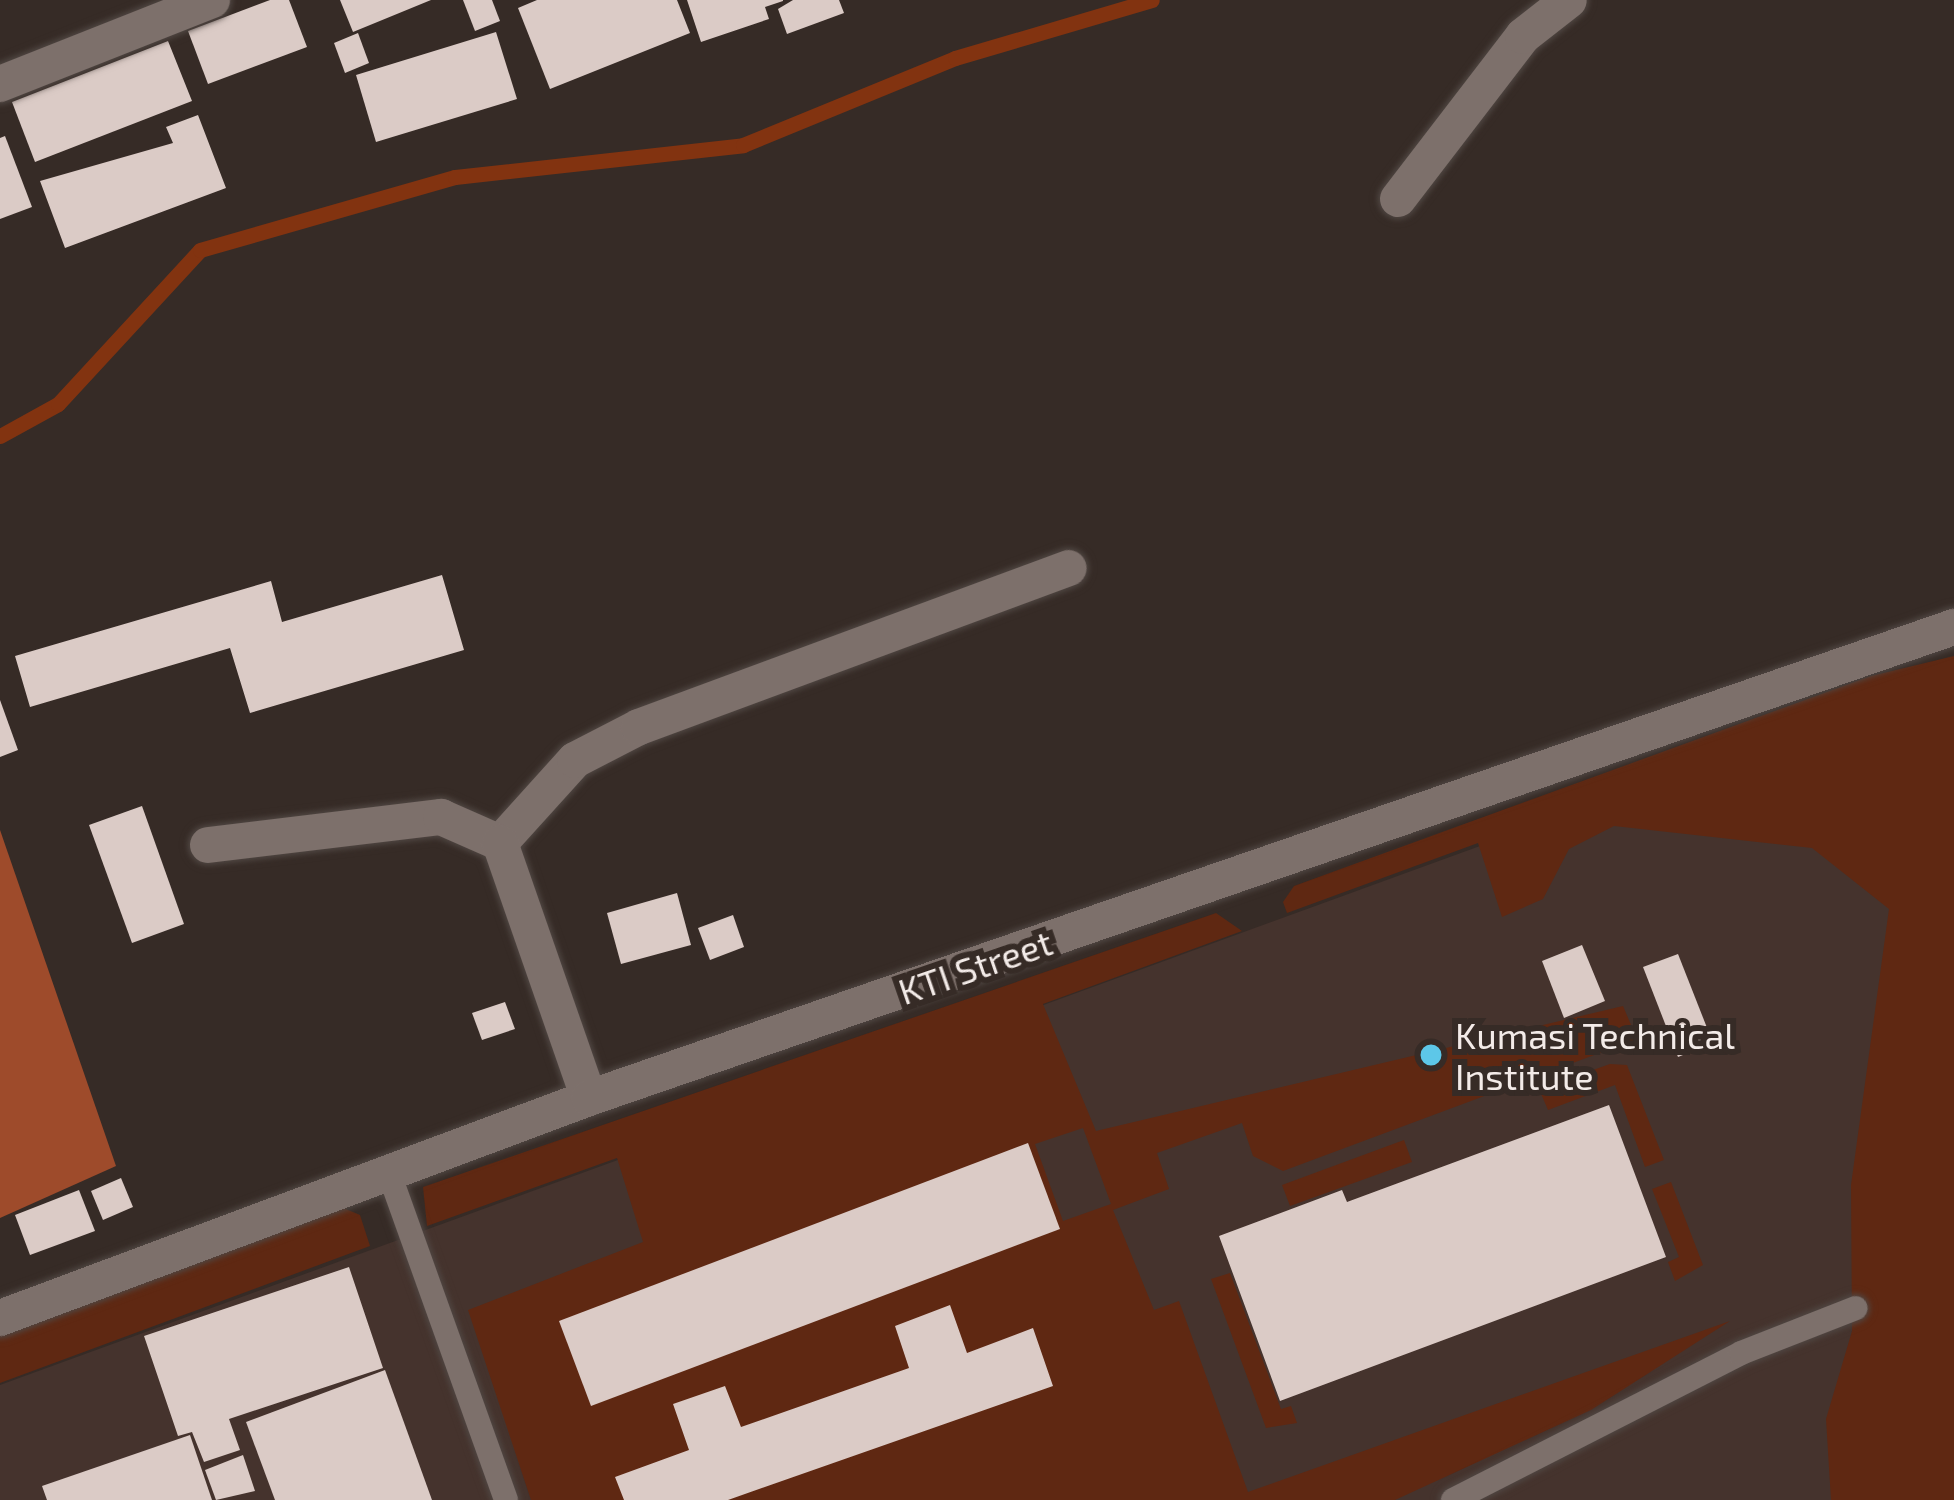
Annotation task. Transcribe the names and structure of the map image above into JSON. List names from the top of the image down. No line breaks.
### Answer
{"streets":{"street":["KTI Street"]},"places":["Kumasi Technical Institute"]}
